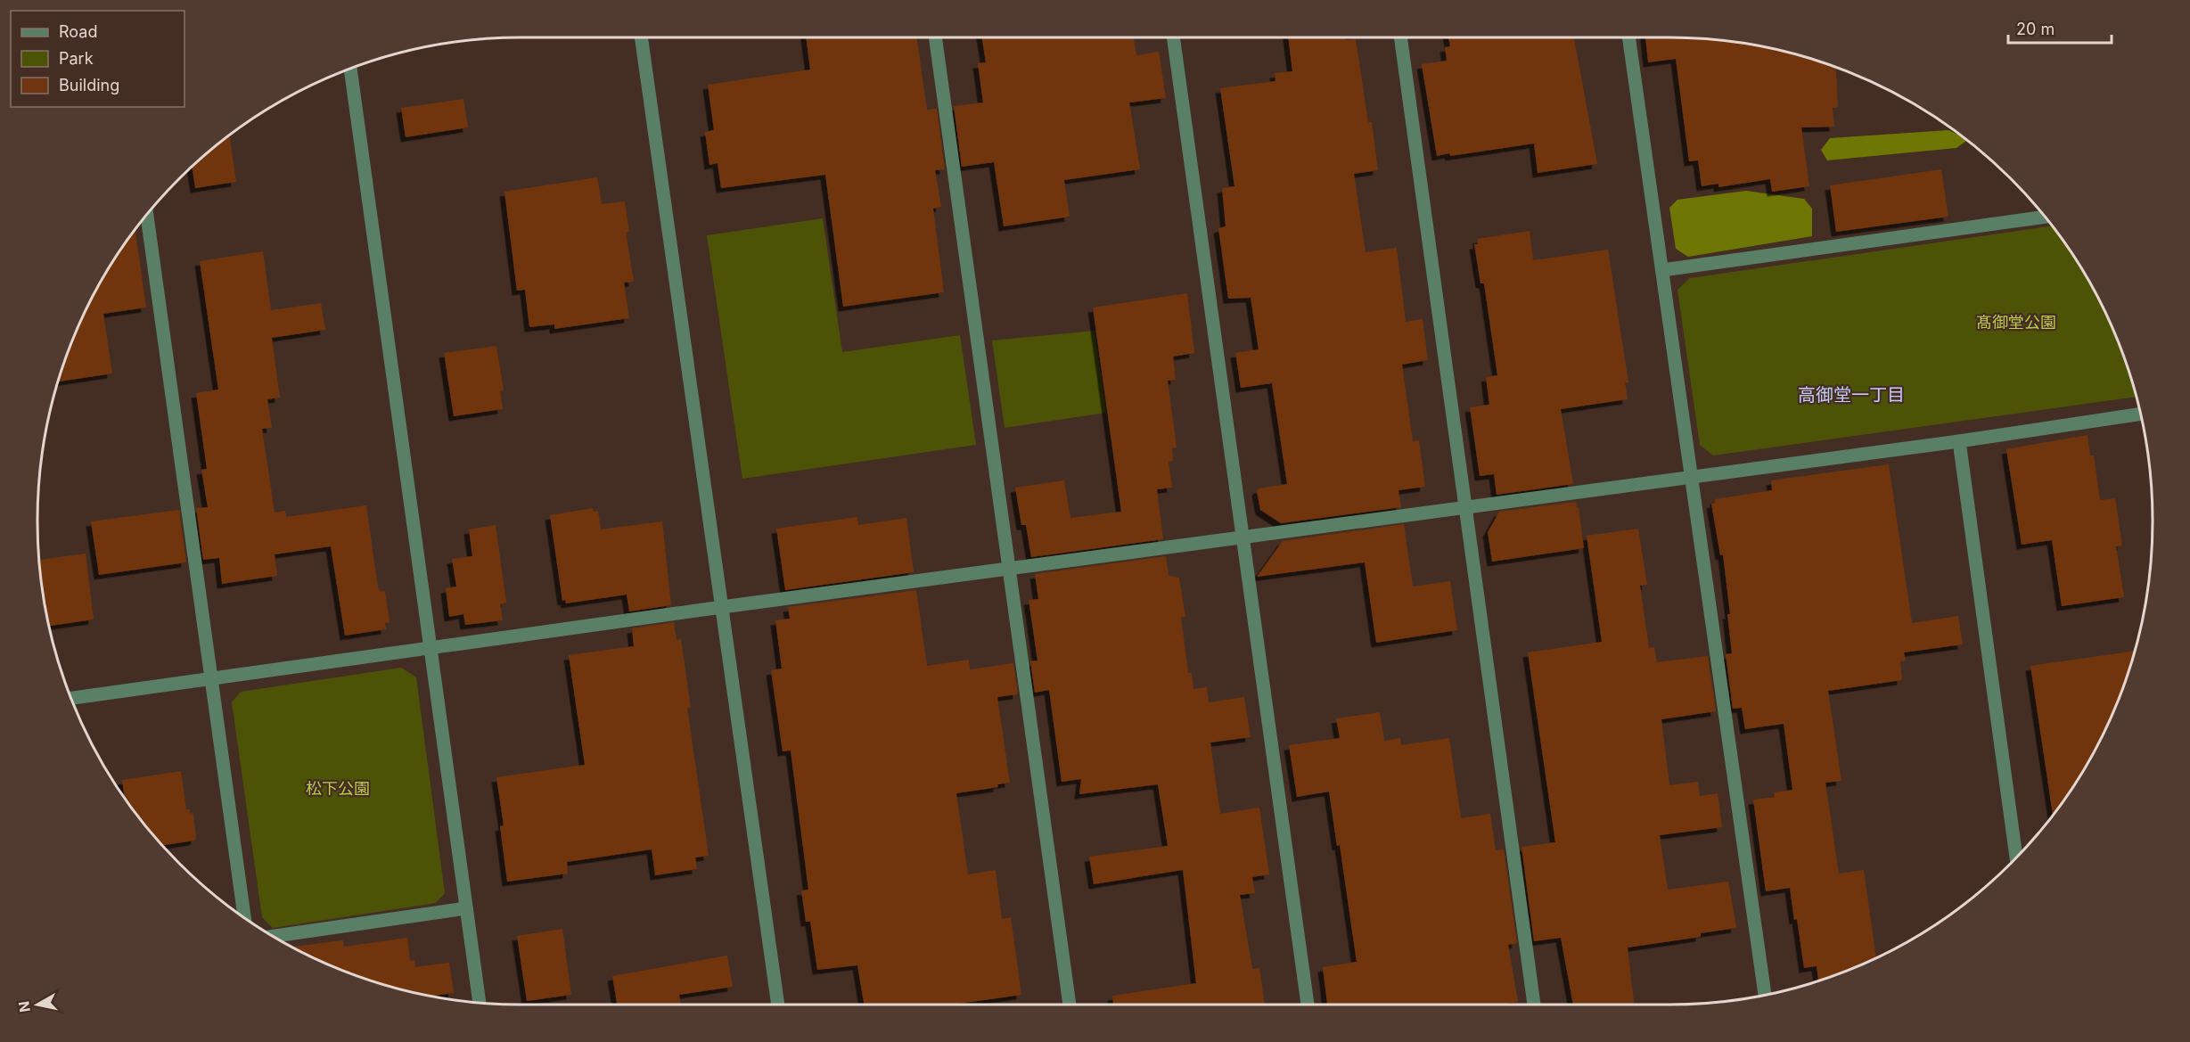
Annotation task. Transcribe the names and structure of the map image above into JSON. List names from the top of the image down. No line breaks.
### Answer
{"districts":["高御堂一丁目"],"parks":["髙御堂公園","松下公園"],"legend":["Road","Park","Building"],"scale_bar":"20 m","north":"left"}
